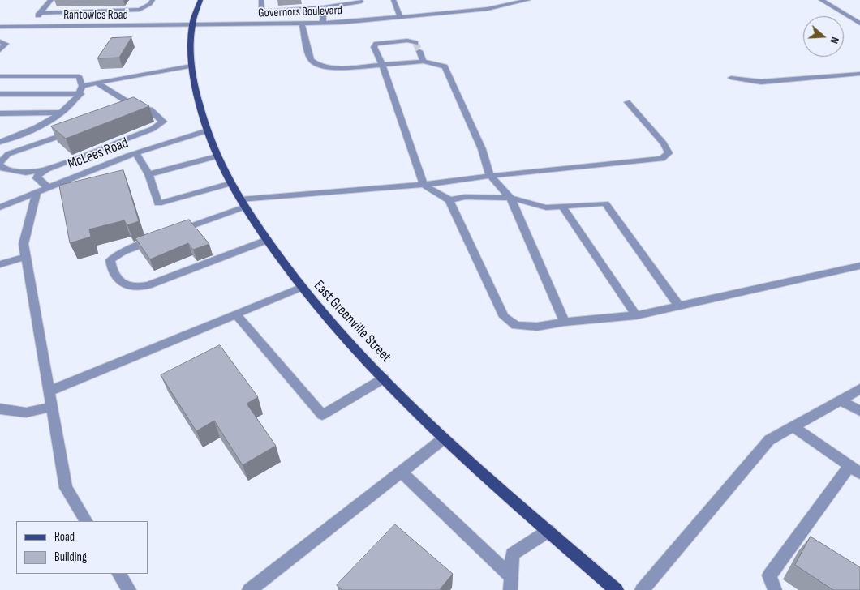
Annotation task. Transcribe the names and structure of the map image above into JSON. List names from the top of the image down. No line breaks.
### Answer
{"streets":{"main road":["East Greenville Street"],"street":["Governors Boulevard","Rantowles Road","McLees Road"]},"crossings":[["Governors Boulevard","Rantowles Road"],["Governors Boulevard","East Greenville Street"],["Rantowles Road","East Greenville Street"],["McLees Road","East Greenville Street"]],"legend":["Road","Building"],"north":"right"}
